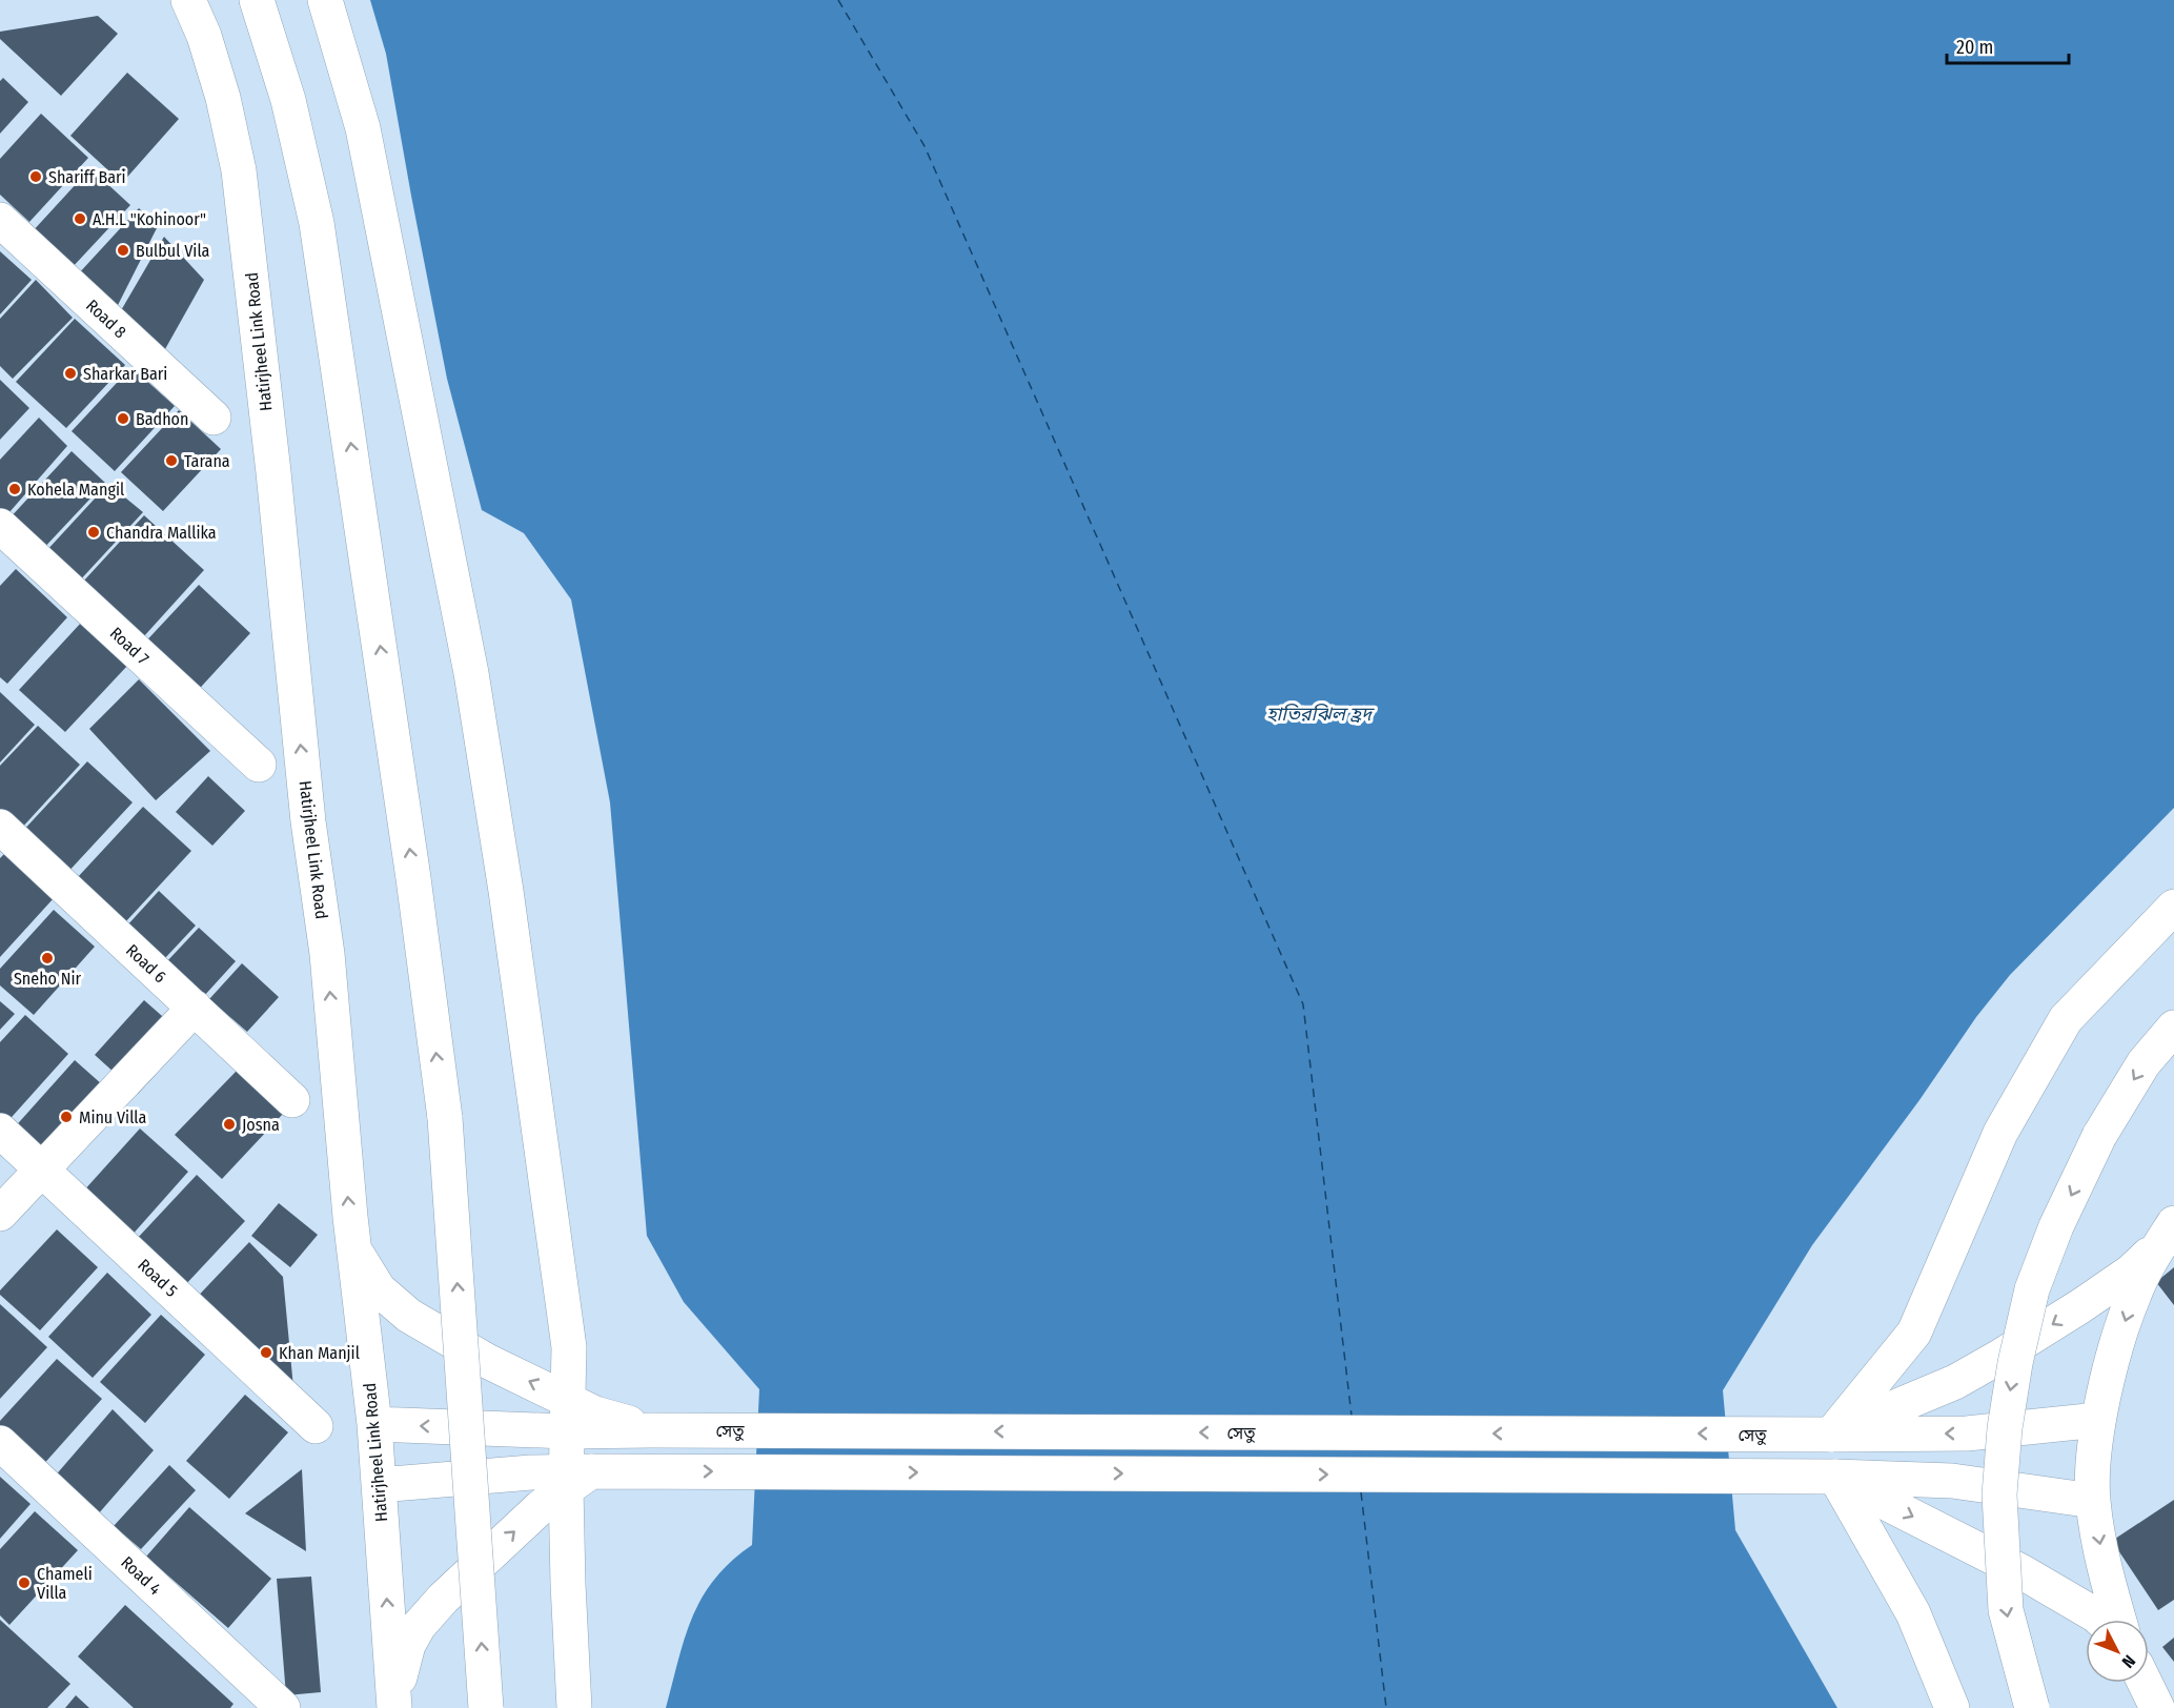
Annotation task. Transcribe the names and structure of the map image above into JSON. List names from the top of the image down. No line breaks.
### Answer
{"streets":{"main road":["Road 8","Hatirjheel Link Road","Road 7","Road 6","Road 5","সেতু","Road 4"]},"crossings":[["Hatirjheel Link Road","সেতু"]],"water":["হাতিরঝিল হ্রদ"],"places":["Shariff Bari","A.H.L \"Kohinoor\"","Bulbul Vila","Sharkar Bari","Badhon","Tarana","Kohela Mangil","Chandra Mallika","Sneho Nir","Minu Villa","Josna","Khan Manjil","Chameli Villa"],"scale_bar":"20 m","north":"bottom right"}
